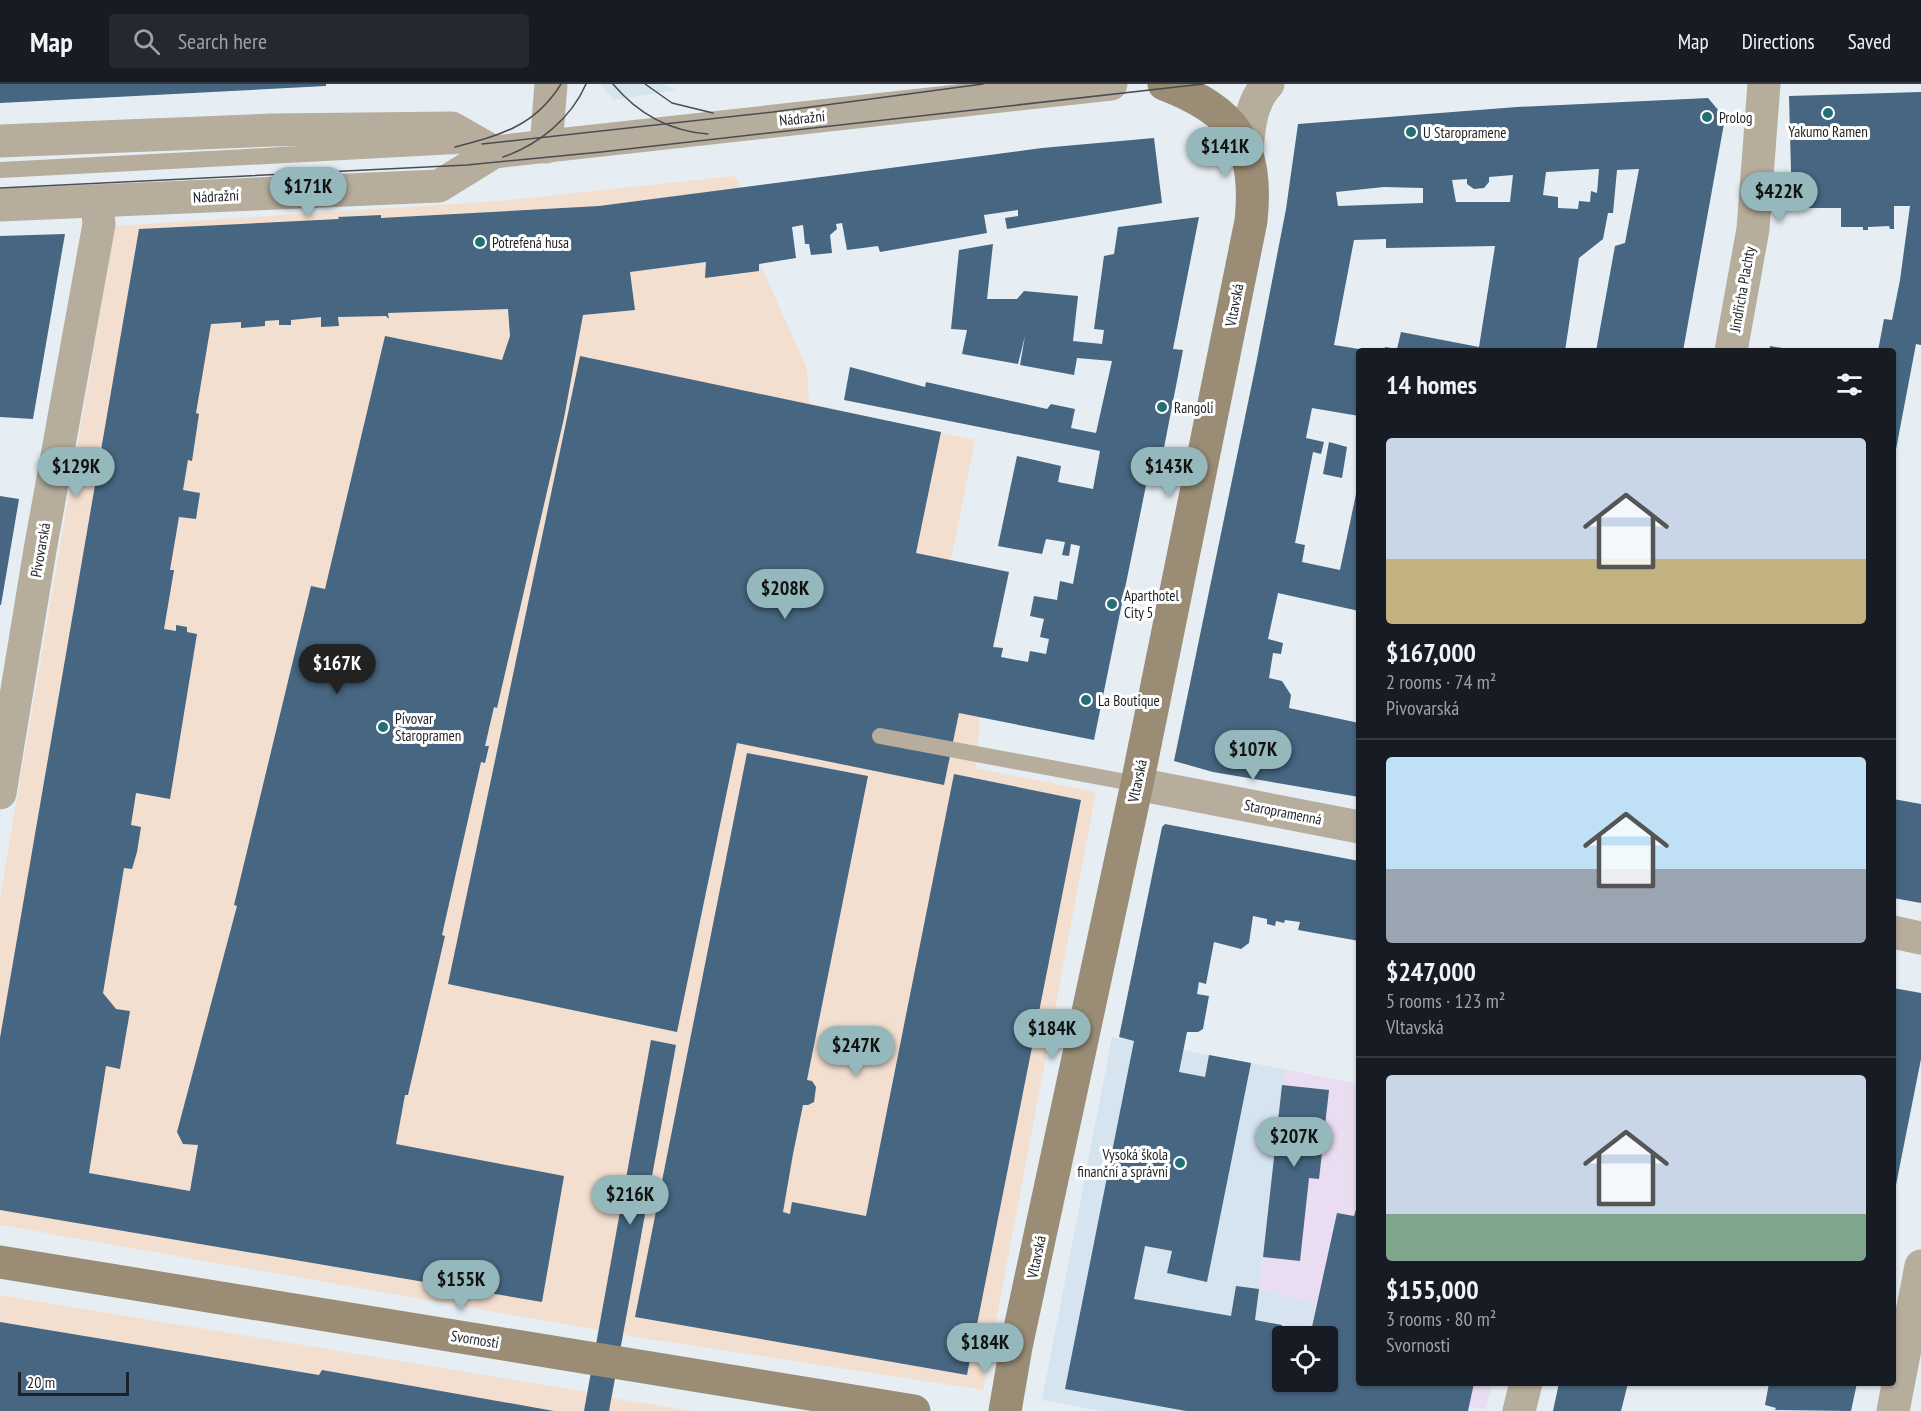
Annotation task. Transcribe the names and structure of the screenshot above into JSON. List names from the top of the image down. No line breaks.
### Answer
{"streets":{"main road":["Vltavská","Svornosti"],"street":["Nádražní","Jindřicha Plachty","Pivovarská","Staropramenná"]},"crossings":[["Nádražní","Pivovarská"],["Vltavská","Staropramenná"]],"places":["Yakumo Ramen","Prolog","U Staropramene","Potrefená husa","Rangoli","Aparthotel City 5","La Boutique","Pivovar Staropramen","Vysoká škola finanční a správní"],"scale_bar":"20 m","page":{"header":"Map","search":"Search here","nav":["Map","Directions","Saved"],"price":["$141K","$171K","$422K","$129K","$143K","$208K","$167K","$107K","$184K","$247K","$207K","$216K","$155K","$184K"],"heading":"14 homes","list":[{"name":"$167,000","note":"2 rooms · 74 m² · Pivovarská"},{"name":"$247,000","note":"5 rooms · 123 m² · Vltavská"},{"name":"$155,000","note":"3 rooms · 80 m² · Svornosti"}],"scale":"20 m"}}
